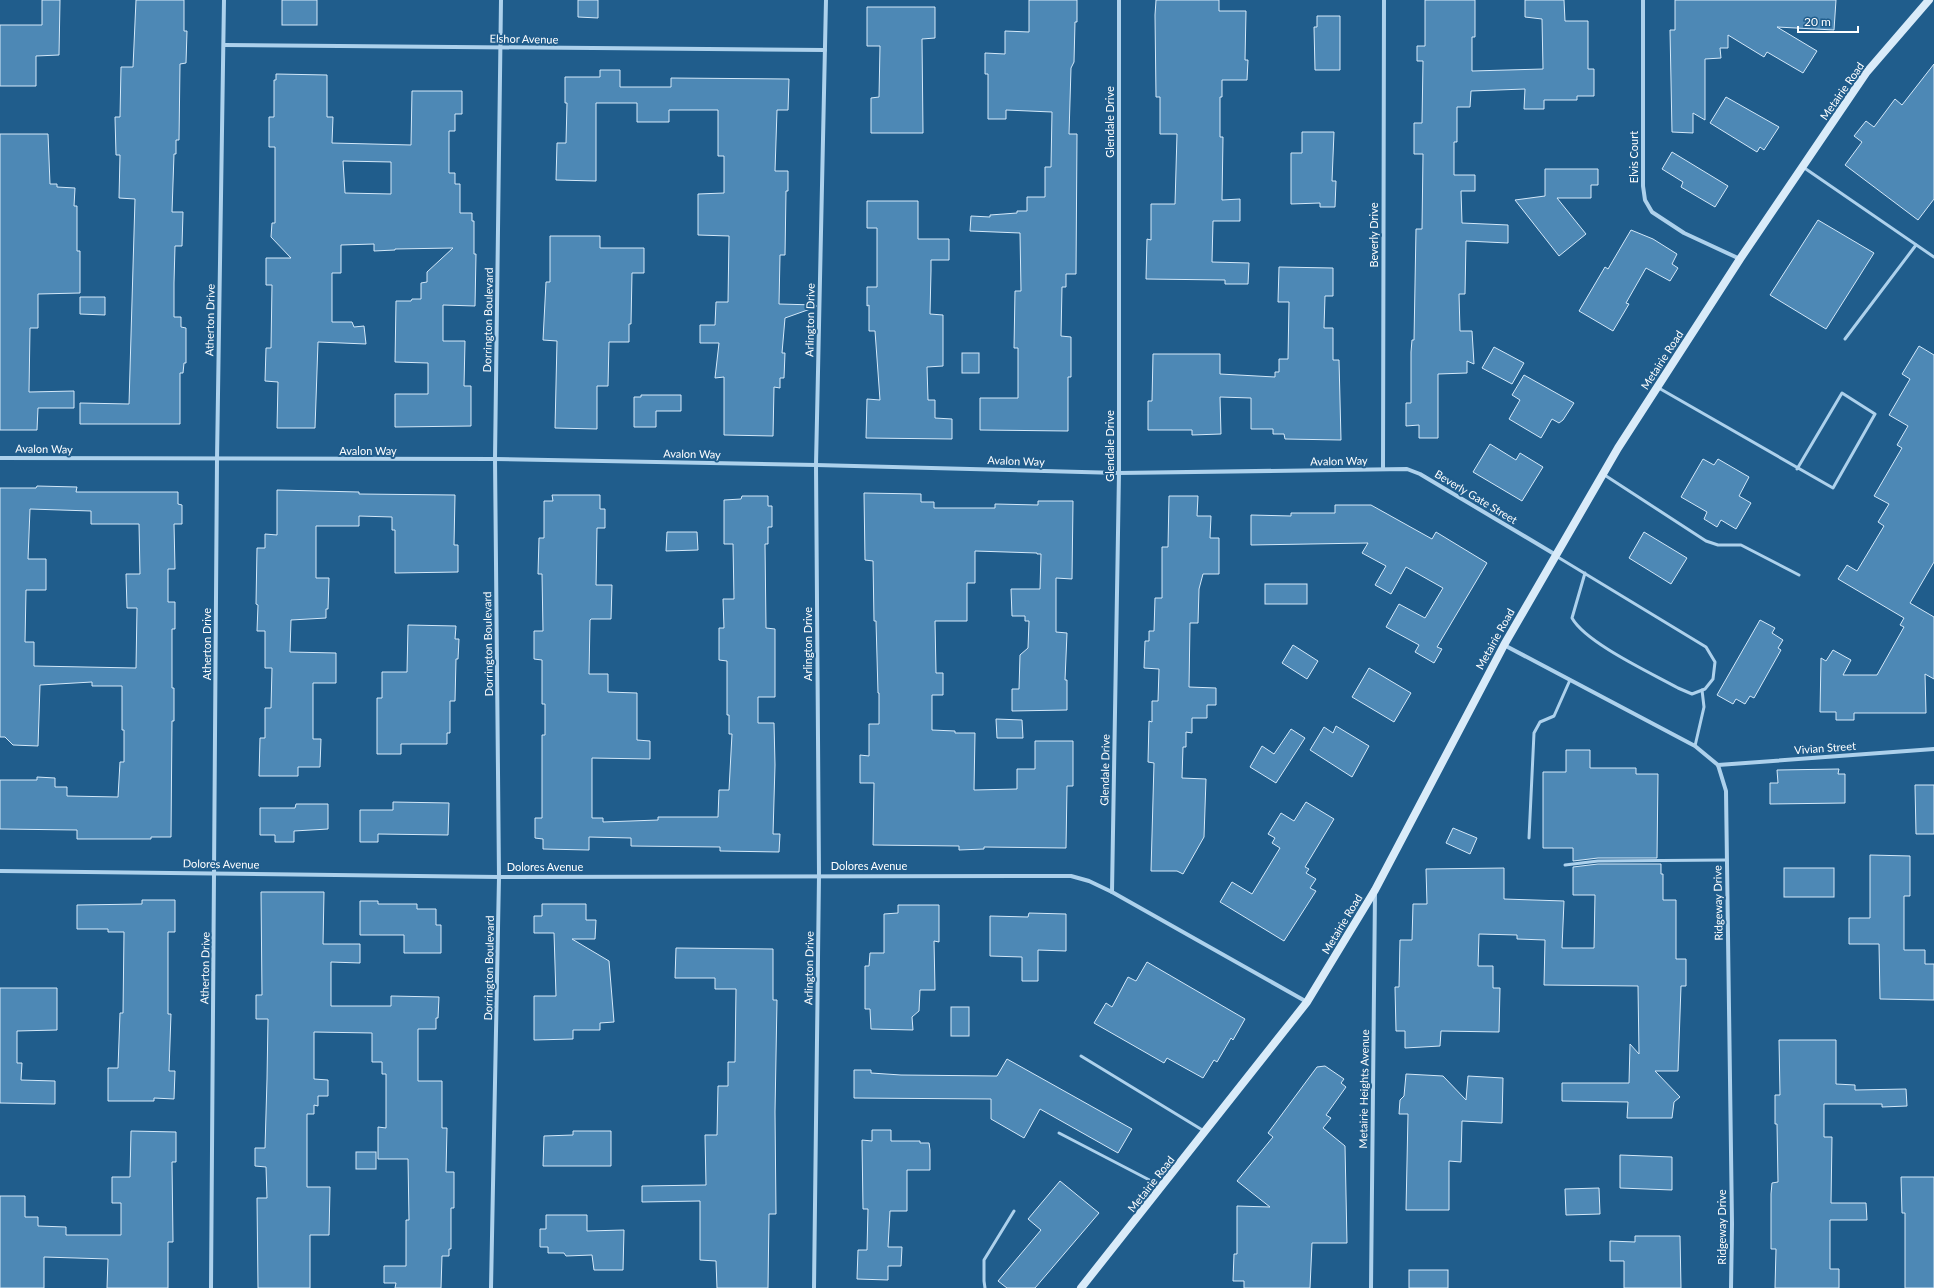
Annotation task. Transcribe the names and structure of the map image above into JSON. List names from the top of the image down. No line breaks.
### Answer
{"streets":{"main road":["Metairie Road"],"street":["Elshor Avenue","Glendale Drive","Elvis Court","Beverly Drive","Atherton Drive","Dorrington Boulevard","Arlington Drive","Avalon Way","Beverly Gate Street","Vivian Street","Dolores Avenue","Ridgeway Drive","Metairie Heights Avenue"]},"crossings":[["Elshor Avenue","Atherton Drive"],["Elshor Avenue","Dorrington Boulevard"],["Elshor Avenue","Arlington Drive"],["Metairie Road","Elvis Court"],["Metairie Road","Beverly Gate Street"],["Metairie Road","Metairie Heights Avenue"],["Glendale Drive","Avalon Way"],["Glendale Drive","Dolores Avenue"],["Beverly Drive","Avalon Way"],["Beverly Drive","Beverly Gate Street"],["Atherton Drive","Avalon Way"],["Atherton Drive","Dolores Avenue"],["Dorrington Boulevard","Avalon Way"],["Dorrington Boulevard","Dolores Avenue"],["Arlington Drive","Avalon Way"],["Arlington Drive","Dolores Avenue"],["Avalon Way","Beverly Gate Street"],["Vivian Street","Ridgeway Drive"]],"scale_bar":"20 m"}
